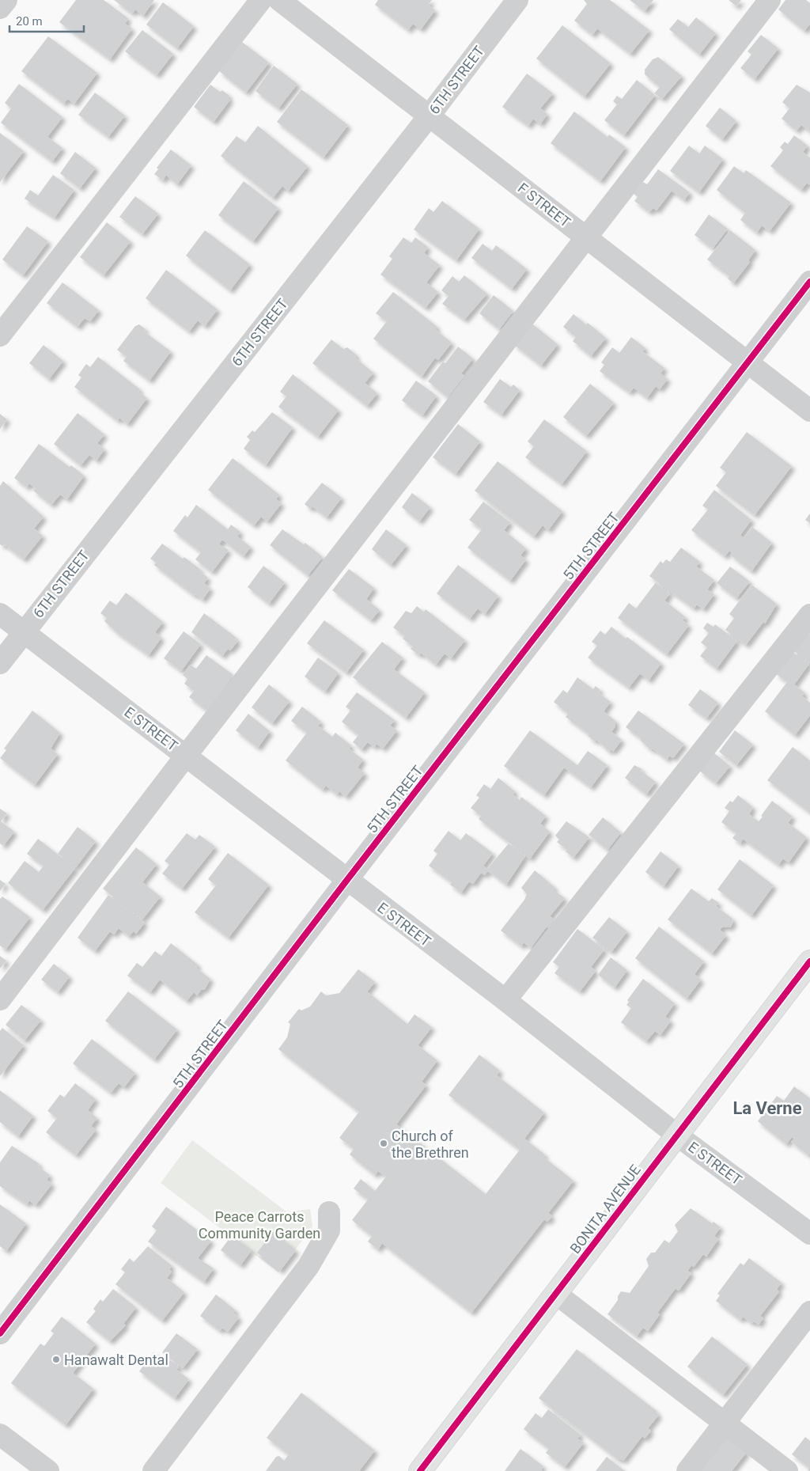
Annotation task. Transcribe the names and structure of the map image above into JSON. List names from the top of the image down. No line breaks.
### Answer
{"streets":{"main road":["BONITA AVENUE"],"street":["6TH STREET","F STREET","5TH STREET","E STREET"]},"crossings":[["6TH STREET","F STREET"],["6TH STREET","E STREET"],["F STREET","5TH STREET"],["5TH STREET","E STREET"],["E STREET","BONITA AVENUE"]],"districts":["La Verne"],"parks":["Peace Carrots Community Garden"],"places":["Church of the Brethren","Hanawalt Dental"],"scale_bar":"20 m"}
